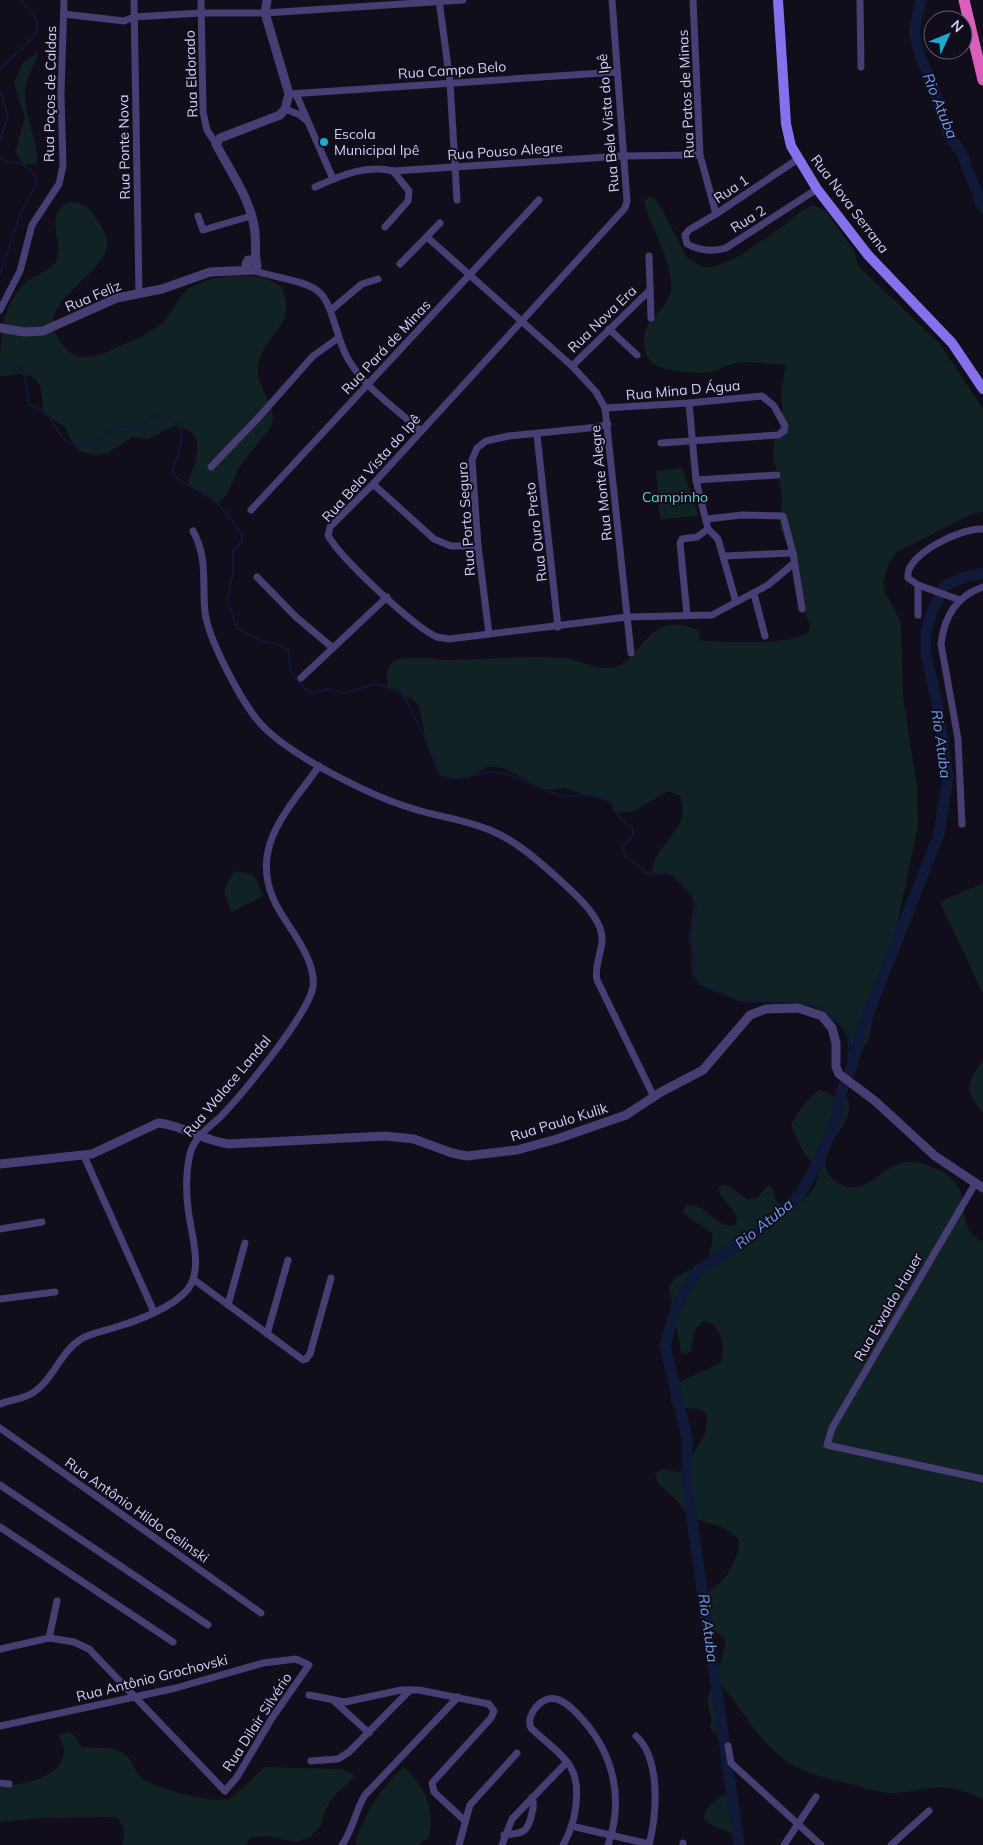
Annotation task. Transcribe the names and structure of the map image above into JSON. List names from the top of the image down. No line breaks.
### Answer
{"streets":{"main road":["Rua Nova Serrana"],"street":["Rua Campo Belo","Rua Eldorado","Rua Poços de Caldas","Rua Patos de Minas","Rua Bela Vista do Ipê","Rua Ponte Nova","Rua Pouso Alegre","Rua 1","Rua 2","Rua Feliz","Rua Nova Era","Rua Pará de Minas","Rua Mina D Água","Rua Monte Alegre","Rua Porto Seguro","Rua Ouro Preto","Rua Walace Landal","Rua Paulo Kulik","Rua Ewaldo Hauer","Rua Antônio Hildo Gelinski","Rua Antônio Grochovski","Rua Dilair Silvério"]},"crossings":[["Rua Campo Belo","Rua Bela Vista do Ipê"],["Rua Patos de Minas","Rua Pouso Alegre"],["Rua Patos de Minas","Rua 1"],["Rua Bela Vista do Ipê","Rua Pouso Alegre"],["Rua Bela Vista do Ipê","Rua Monte Alegre"],["Rua Bela Vista do Ipê","Rua Porto Seguro"],["Rua Bela Vista do Ipê","Rua Ouro Preto"],["Rua Ponte Nova","Rua Feliz"],["Rua 1","Rua Nova Serrana"],["Rua 1","Rua 2"],["Rua Nova Serrana","Rua 2"],["Rua Nova Era","Rua Monte Alegre"],["Rua Pará de Minas","Rua Monte Alegre"],["Rua Mina D Água","Rua Monte Alegre"],["Rua Monte Alegre","Rua Porto Seguro"],["Rua Porto Seguro","Rua Ouro Preto"],["Rua Walace Landal","Rua Paulo Kulik"],["Rua Paulo Kulik","Rua Ewaldo Hauer"],["Rua Antônio Grochovski","Rua Dilair Silvério"]],"water":["Rio Atuba"],"parks":["Campinho"],"places":["Escola Municipal Ipê"],"north":"top right"}
